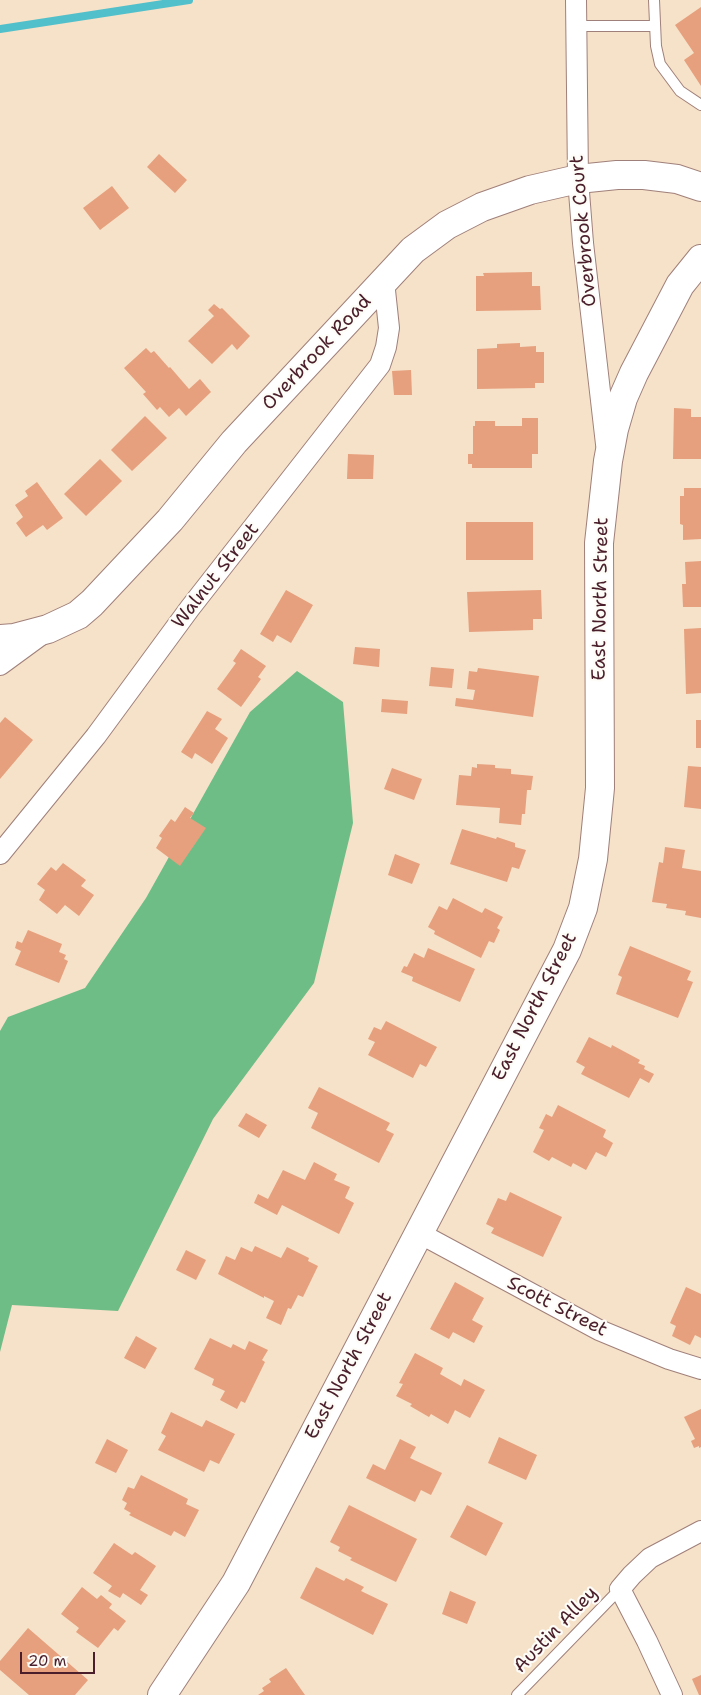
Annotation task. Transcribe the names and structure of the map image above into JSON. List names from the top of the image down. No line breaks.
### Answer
{"streets":{"main road":["Overbrook Road","East North Street"],"street":["Overbrook Court","Walnut Street","Scott Street"],"lane":["Austin Alley"]},"crossings":[["Overbrook Court","Overbrook Road"],["Overbrook Court","East North Street"],["Overbrook Road","Walnut Street"],["East North Street","Scott Street"]],"scale_bar":"20 m"}
